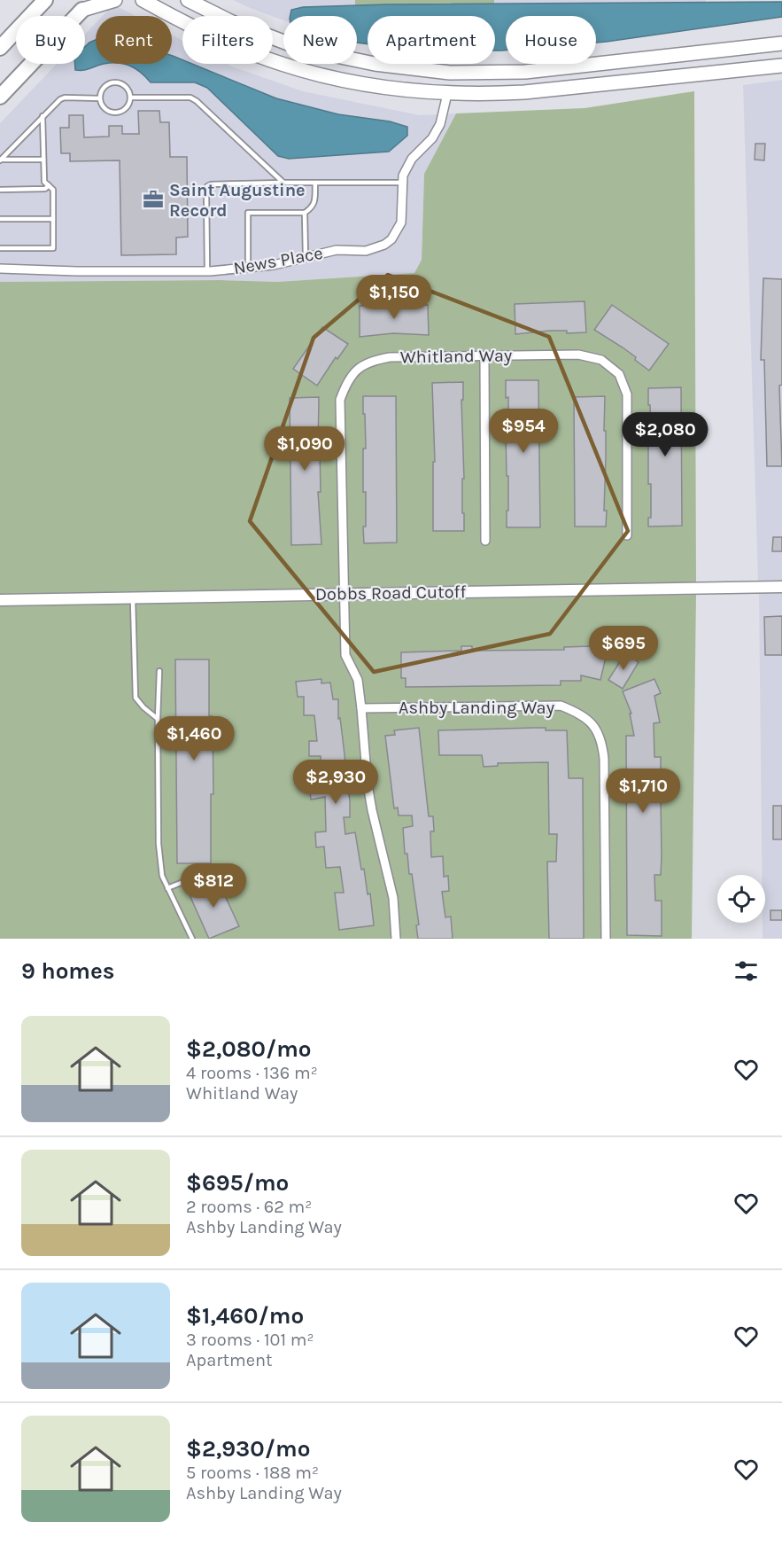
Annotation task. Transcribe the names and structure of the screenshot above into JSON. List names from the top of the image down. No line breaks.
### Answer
{"streets":{"street":["News Place","Whitland Way","Dobbs Road Cutoff","Ashby Landing Way"]},"crossings":[["Whitland Way","Dobbs Road Cutoff"]],"places":{"office":["Saint Augustine Record"]},"page":{"chip":["Buy","Rent","Filters","New","Apartment","House"],"price":["$1,150","$954","$2,080","$1,090","$695","$1,460","$2,930","$1,710","$812"],"heading":"9 homes","list":[{"name":"$2,080/mo","note":"4 rooms · 136 m² · Whitland Way"},{"name":"$695/mo","note":"2 rooms · 62 m² · Ashby Landing Way"},{"name":"$1,460/mo","note":"3 rooms · 101 m² · Apartment"},{"name":"$2,930/mo","note":"5 rooms · 188 m² · Ashby Landing Way"}]}}
